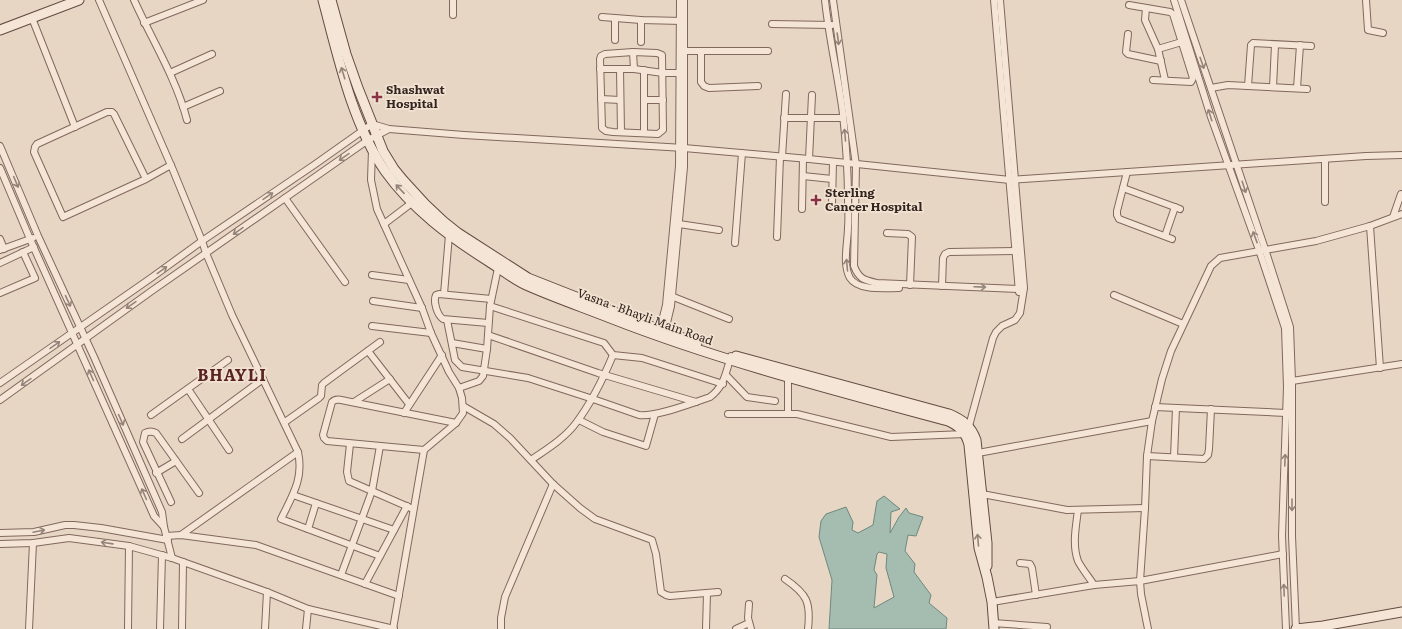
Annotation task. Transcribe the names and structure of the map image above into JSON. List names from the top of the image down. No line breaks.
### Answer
{"streets":{"main road":["Vasna - Bhayli Main Road"]},"districts":["BHAYLI"],"places":{"health":["Shashwat Hospital","Sterling Cancer Hospital"]}}
